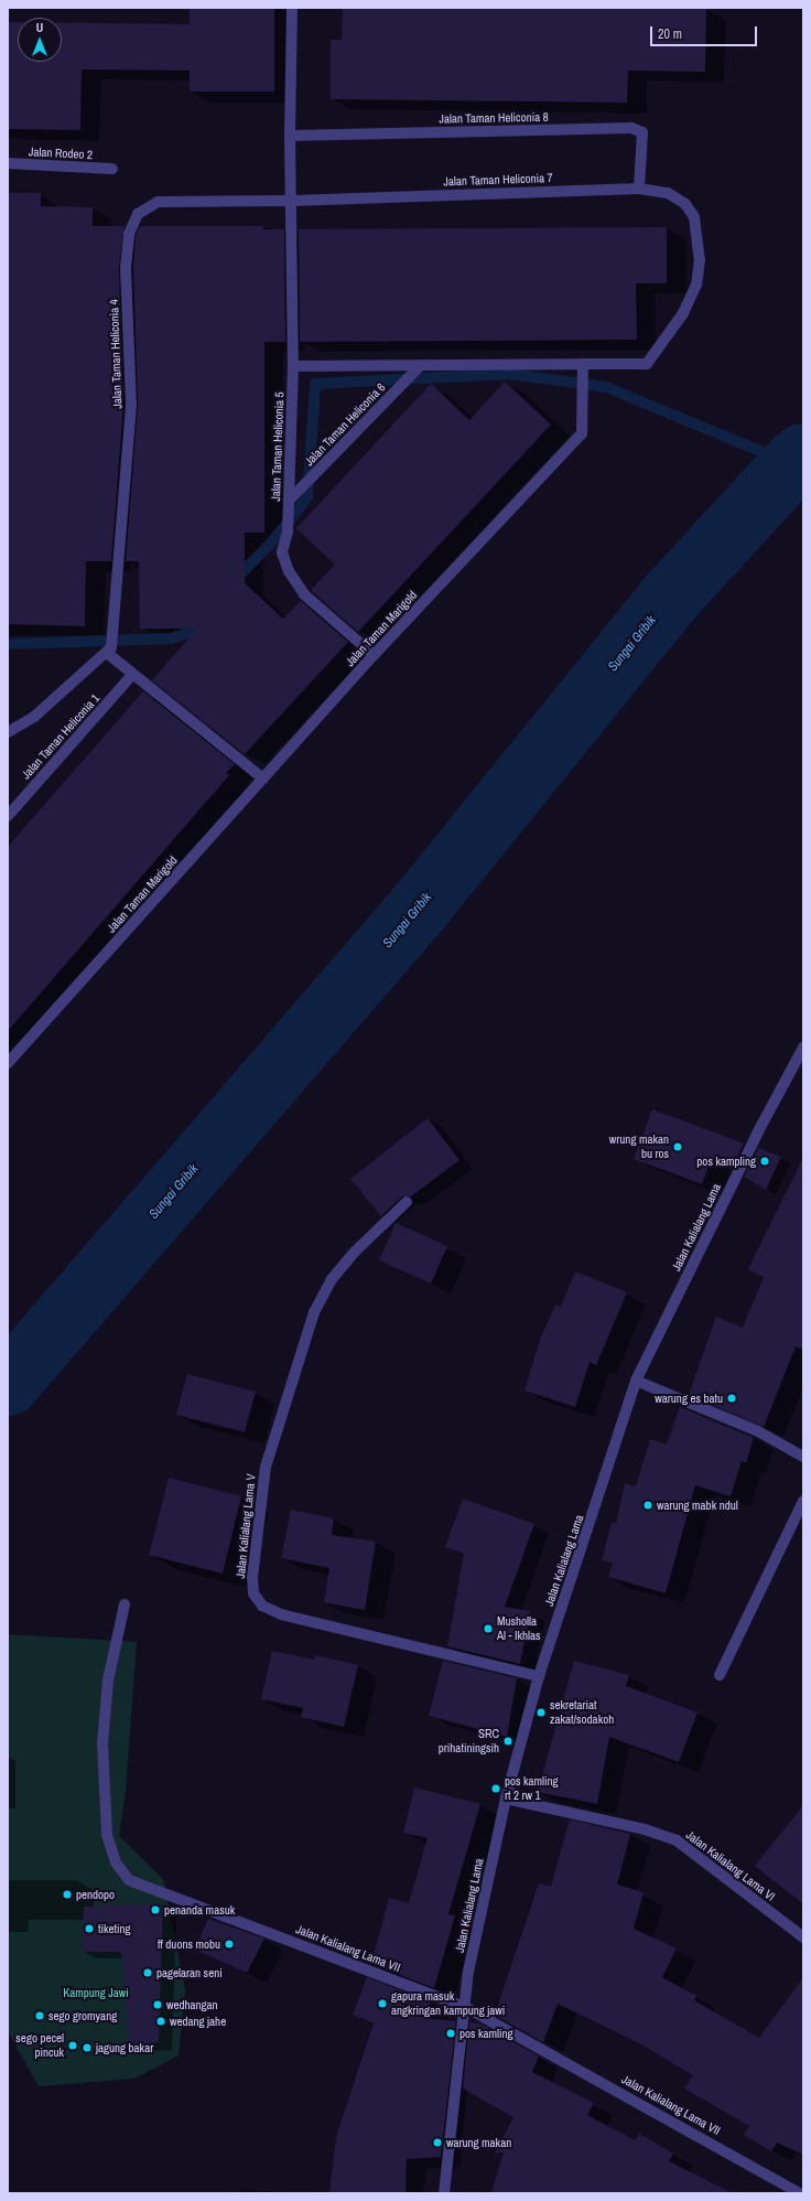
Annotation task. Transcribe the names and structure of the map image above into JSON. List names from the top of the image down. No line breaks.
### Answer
{"streets":{"street":["Jalan Taman Heliconia 8","Jalan Rodeo 2","Jalan Taman Heliconia 7","Jalan Taman Heliconia 4","Jalan Taman Heliconia 6","Jalan Taman Heliconia 5","Jalan Taman Marigold","Jalan Taman Heliconia 1","Jalan Kalialang Lama","Jalan Kalialang Lama V","Jalan Kalialang Lama VI","Jalan Kalialang Lama VII"]},"crossings":[["Jalan Taman Heliconia 8","Jalan Taman Heliconia 7"],["Jalan Taman Heliconia 8","Jalan Taman Heliconia 5"],["Jalan Taman Heliconia 7","Jalan Taman Heliconia 4"],["Jalan Taman Heliconia 7","Jalan Taman Heliconia 6"],["Jalan Taman Heliconia 7","Jalan Taman Heliconia 5"],["Jalan Taman Heliconia 7","Jalan Taman Marigold"],["Jalan Taman Heliconia 4","Jalan Taman Heliconia 5"],["Jalan Taman Heliconia 6","Jalan Taman Heliconia 5"],["Jalan Taman Heliconia 6","Jalan Taman Marigold"],["Jalan Taman Heliconia 5","Jalan Taman Marigold"],["Jalan Kalialang Lama","Jalan Kalialang Lama V"],["Jalan Kalialang Lama","Jalan Kalialang Lama VI"],["Jalan Kalialang Lama","Jalan Kalialang Lama VII"]],"water":["Sungai Gribik"],"parks":["Kampung Jawi"],"places":["wrung makan bu ros","pos kampling","warung es batu","warung mabk ndul","Musholla Al - Ikhlas","sekretariat zakat/sodakoh","SRC prihatiningsih","pos kamling rt 2 rw 1","pendopo","penanda masuk","tiketing","ff duons mobu","pagelaran seni","gapura masuk angkringan kampung jawi","wedhangan","sego gromyang","wedang jahe","pos kamling","sego pecel pincuk","jagung bakar","warung makan"],"scale_bar":"20 m","north":"top"}
